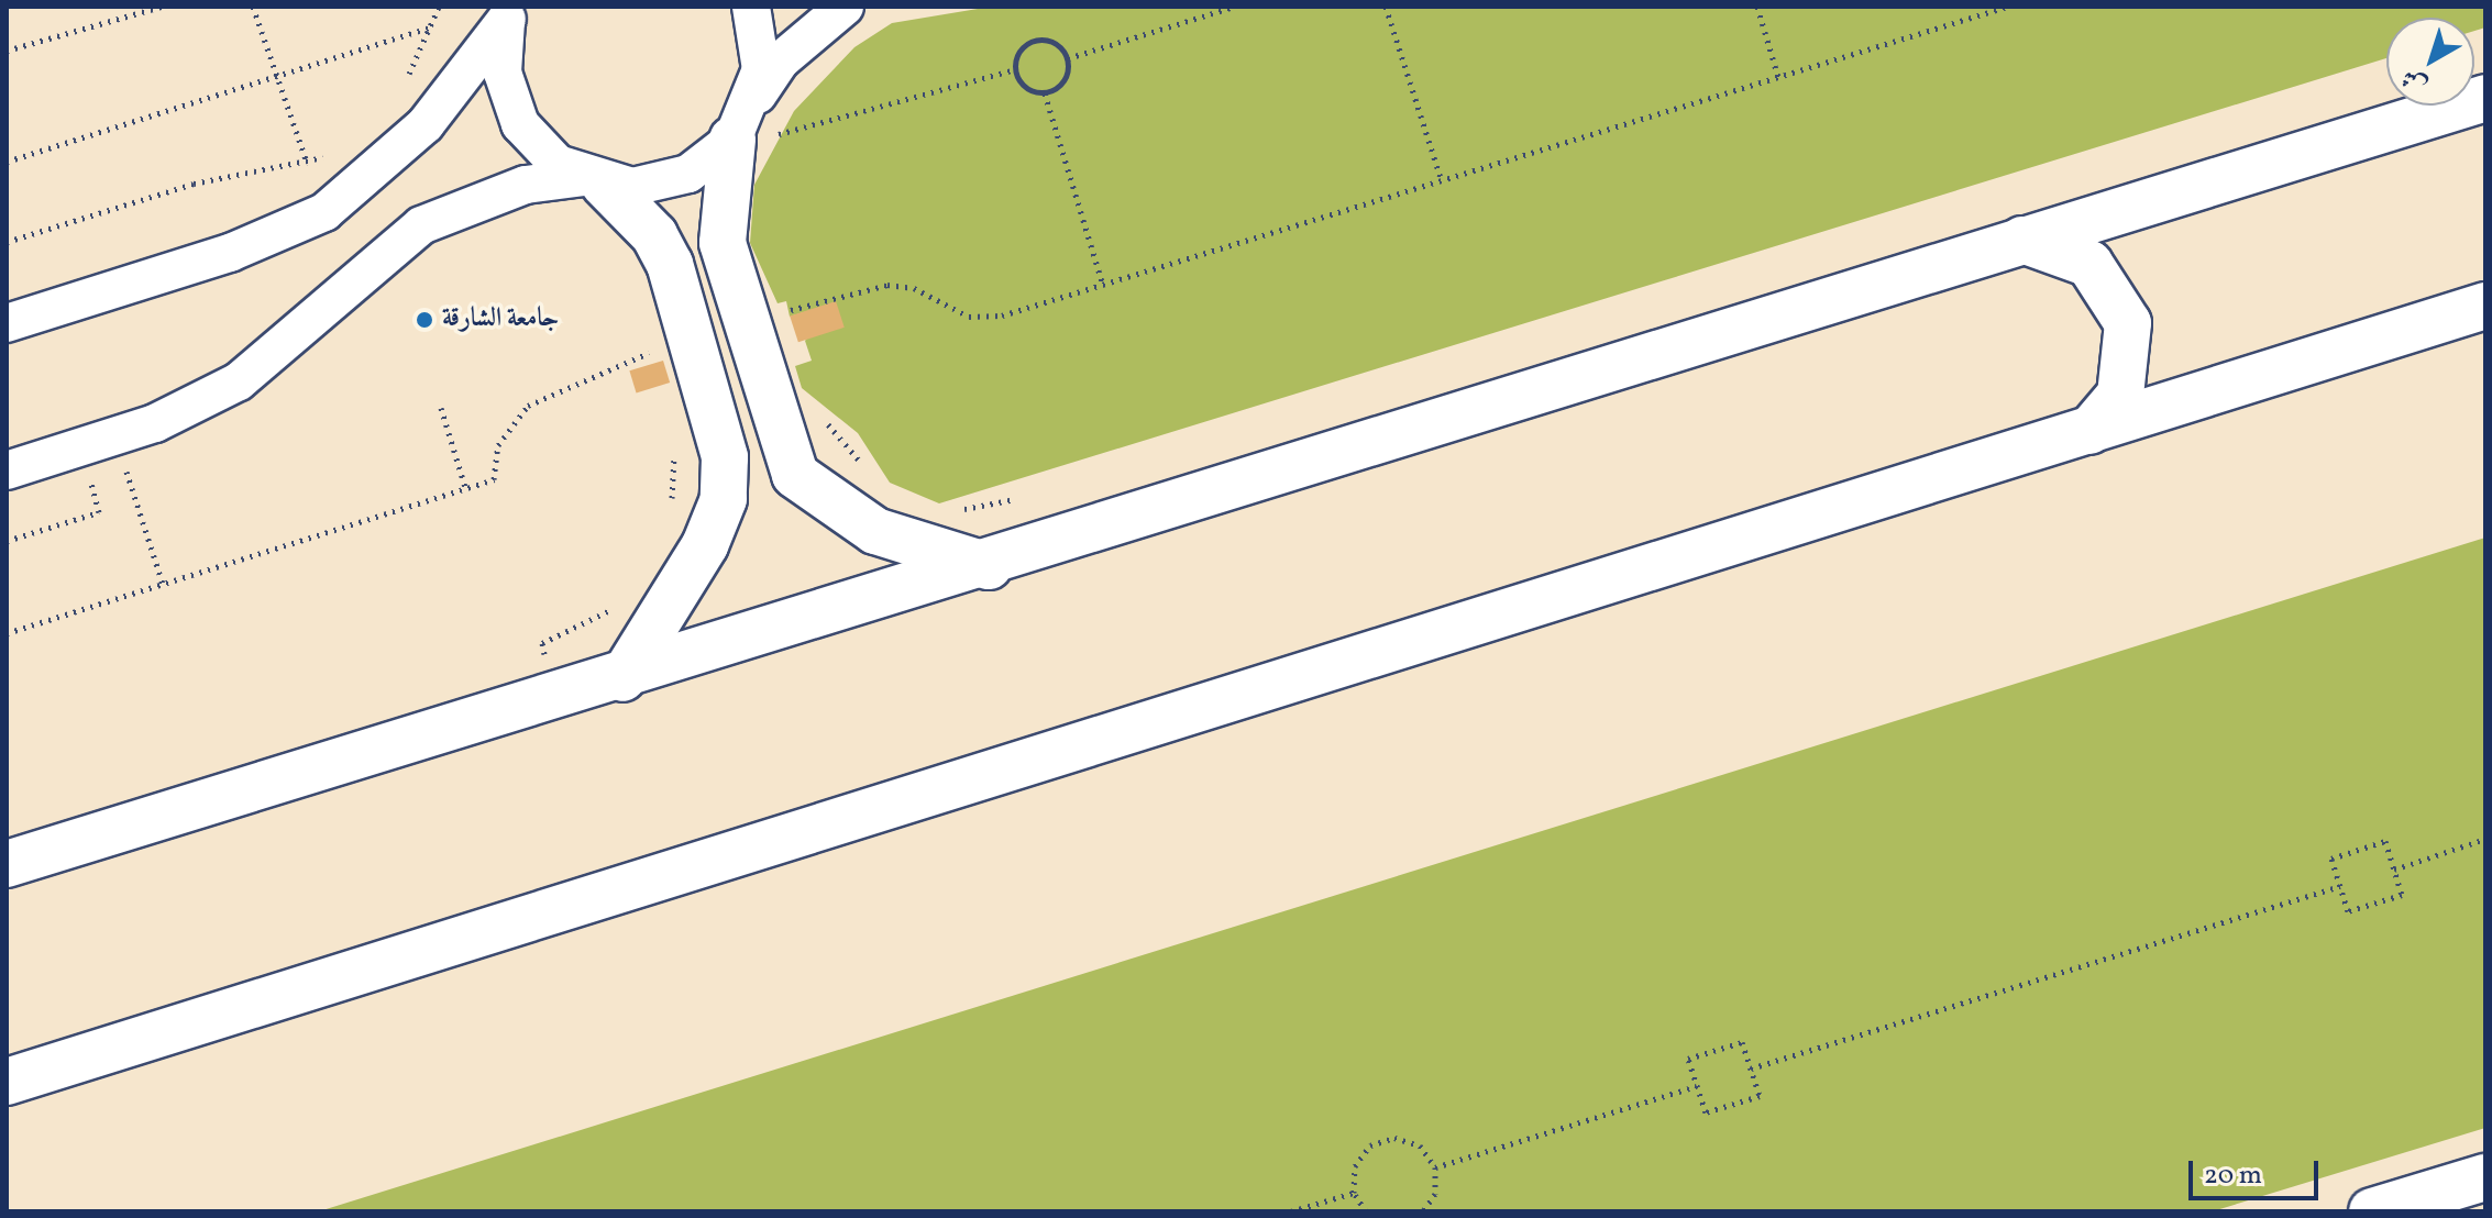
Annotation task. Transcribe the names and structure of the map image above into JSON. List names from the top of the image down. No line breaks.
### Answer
{"places":["جامعة الشارقة"],"scale_bar":"20 m","north":"bottom left"}
